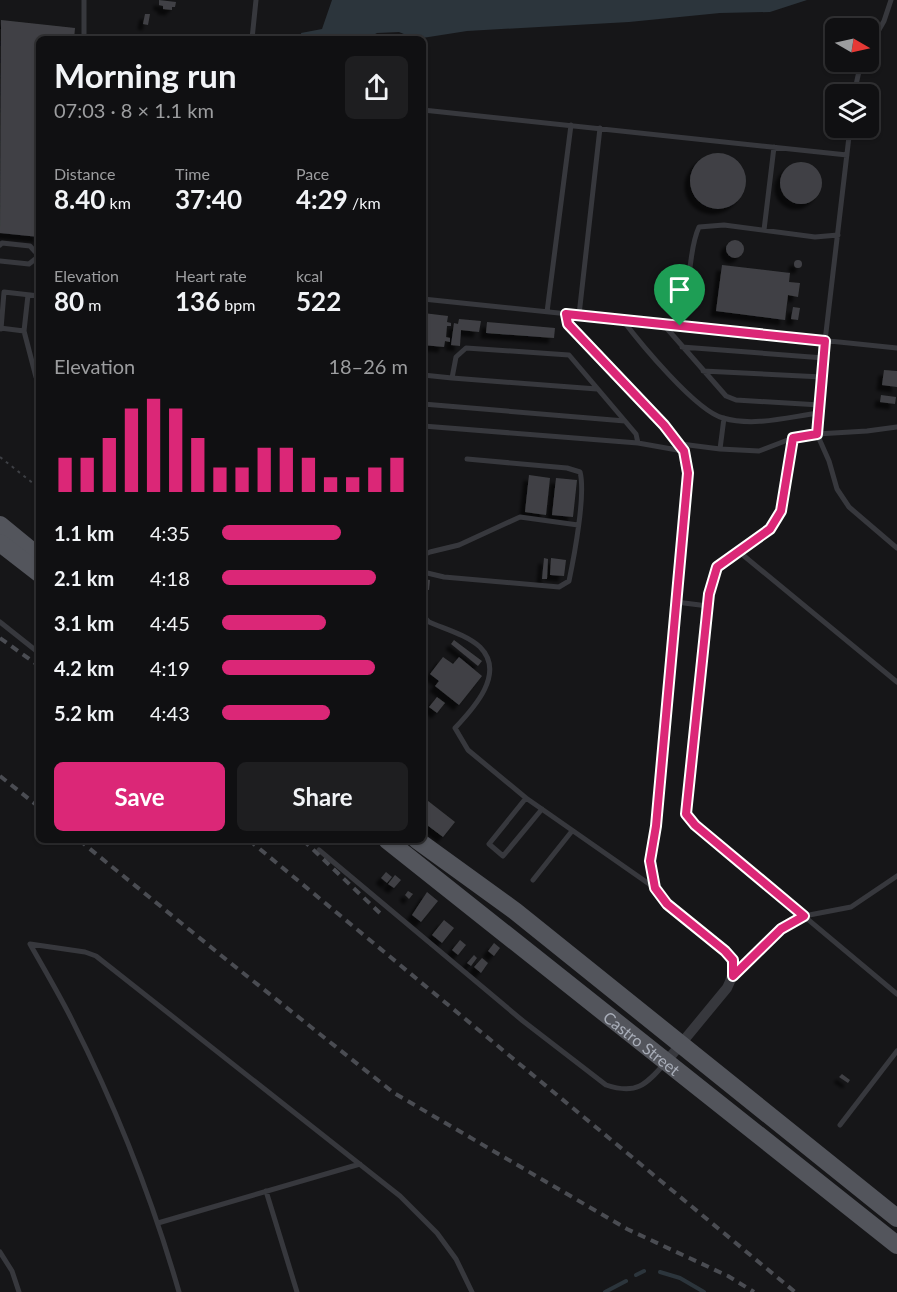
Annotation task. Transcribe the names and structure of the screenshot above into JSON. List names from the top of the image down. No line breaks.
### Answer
{"streets":{"main road":["Castro Street"]},"north":"right","page":{"heading":["Morning run","07:03 · 8 × 1.1 km"],"stats":[["Distance","8.40 km"],["Time","37:40"],["Pace","4:29 /km"],["Elevation","80 m"],["Heart rate","136 bpm"],["kcal","522"]],"chart":["Elevation","18–26 m"],"list":[{"name":"1.1 km","note":"4:35"},{"name":"2.1 km","note":"4:18"},{"name":"3.1 km","note":"4:45"},{"name":"4.2 km","note":"4:19"},{"name":"5.2 km","note":"4:43"}],"buttons":["Save","Share"]}}
